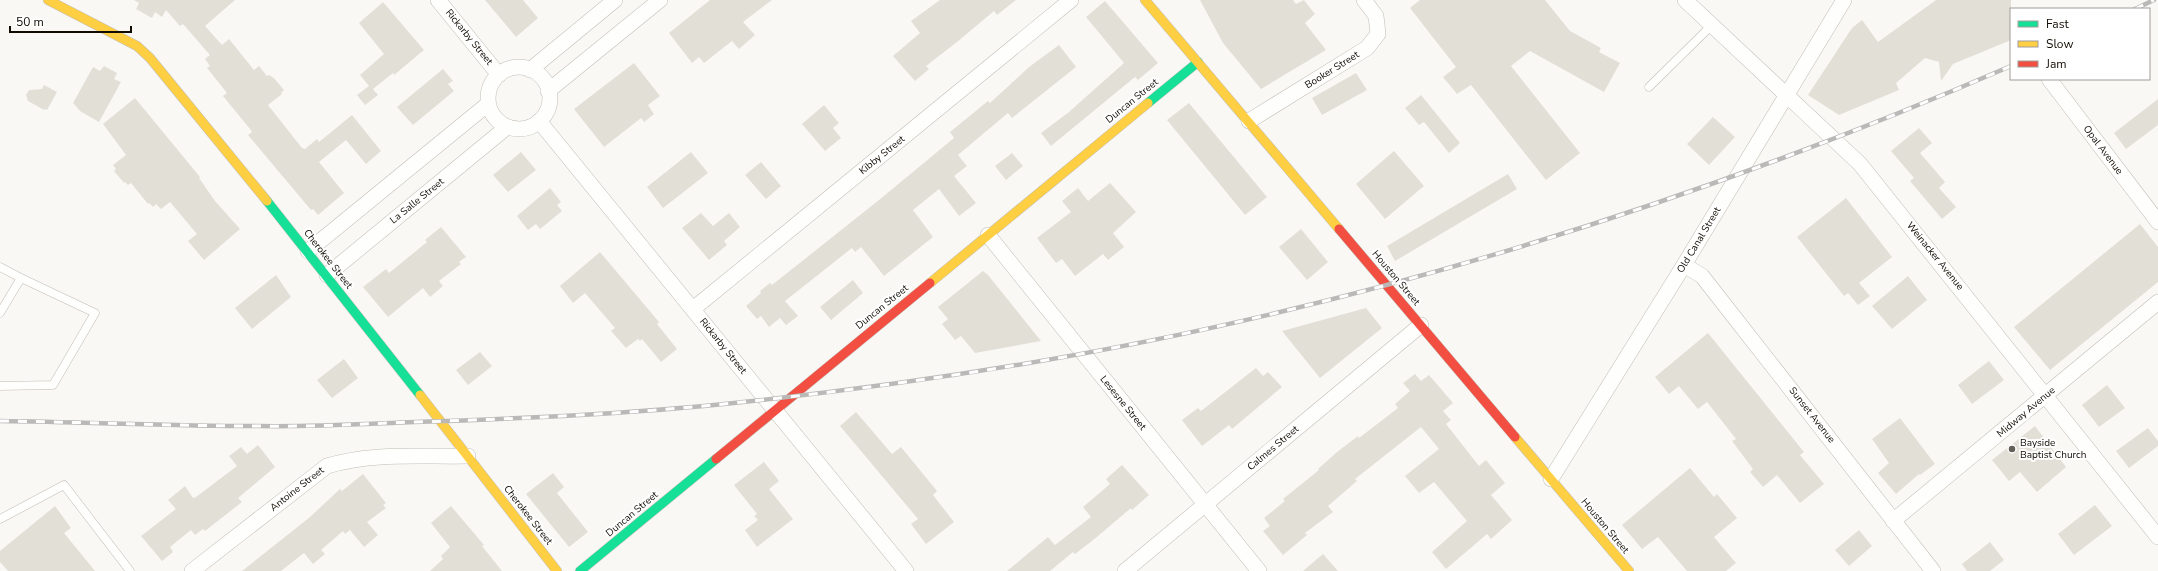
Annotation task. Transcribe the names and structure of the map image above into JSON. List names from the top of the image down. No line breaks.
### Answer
{"streets":{"street":["Rickarby Street","Booker Street","Duncan Street","Opal Avenue","Kibby Street","La Salle Street","Old Canal Street","Weinacker Avenue","Cherokee Street","Houston Street","Lesesne Street","Midway Avenue","Sunset Avenue","Calmes Street","Antoine Street"]},"crossings":[["Rickarby Street","Duncan Street"],["Rickarby Street","Kibby Street"],["Rickarby Street","La Salle Street"],["Booker Street","Houston Street"],["Duncan Street","Houston Street"],["Duncan Street","Lesesne Street"],["La Salle Street","Cherokee Street"],["Old Canal Street","Weinacker Avenue"],["Old Canal Street","Houston Street"],["Old Canal Street","Sunset Avenue"],["Weinacker Avenue","Midway Avenue"],["Cherokee Street","Antoine Street"],["Houston Street","Calmes Street"],["Lesesne Street","Calmes Street"],["Midway Avenue","Sunset Avenue"]],"places":["Bayside Baptist Church"],"legend":["Fast","Slow","Jam"],"scale_bar":"50 m"}
